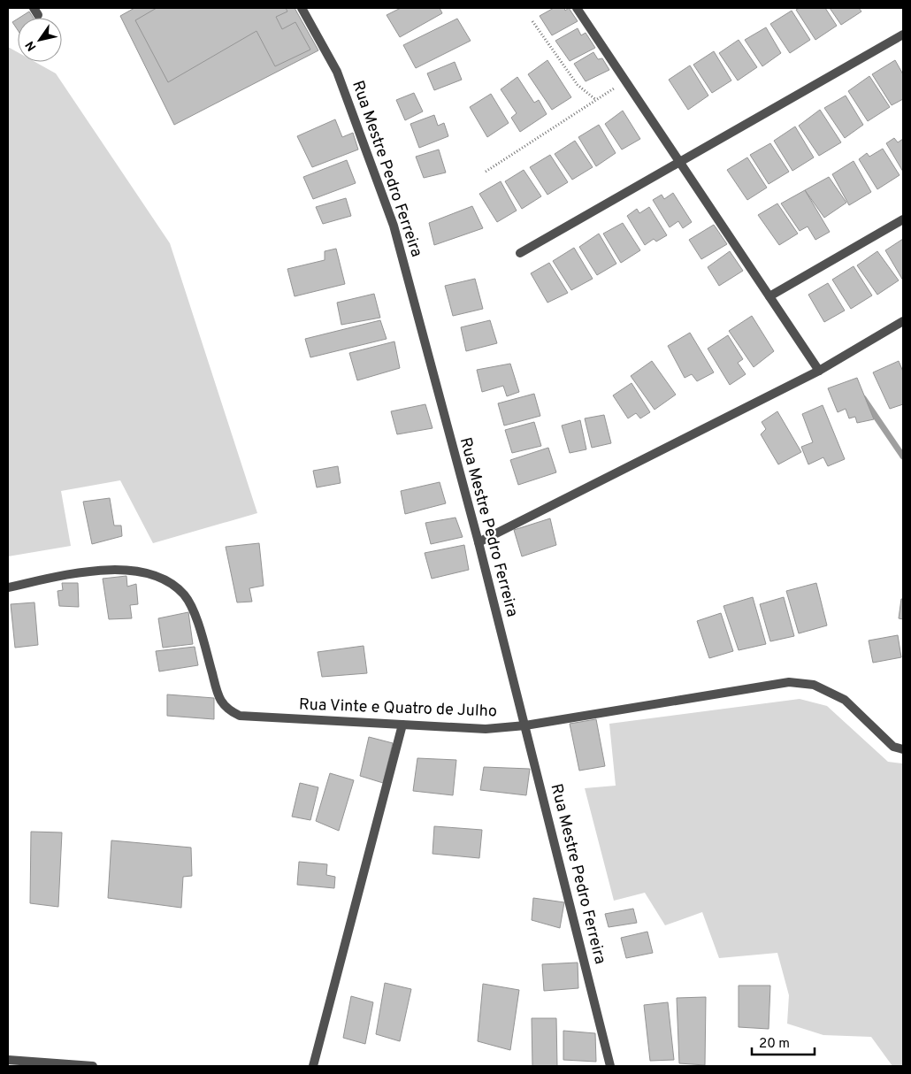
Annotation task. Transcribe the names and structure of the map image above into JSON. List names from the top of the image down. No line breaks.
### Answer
{"streets":{"street":["Rua Mestre Pedro Ferreira","Rua Vinte e Quatro de Julho"]},"crossings":[["Rua Mestre Pedro Ferreira","Rua Vinte e Quatro de Julho"]],"scale_bar":"20 m","north":"bottom left"}
